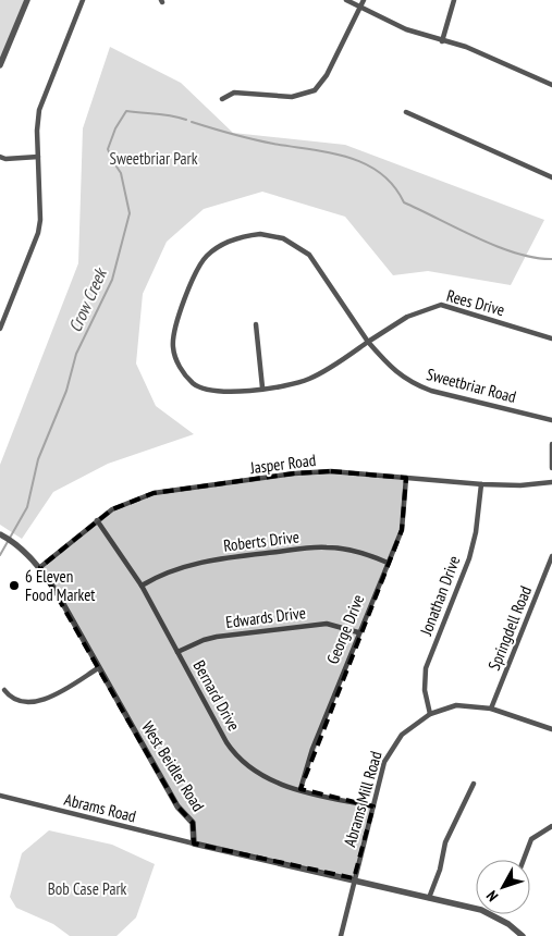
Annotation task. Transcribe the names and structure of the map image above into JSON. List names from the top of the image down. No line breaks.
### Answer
{"streets":{"street":["Rees Drive","Sweetbriar Road","Jasper Road","Roberts Drive","Jonathan Drive","Edwards Drive","Springdell Road","George Drive","Bernard Drive","West Beidler Road","Abrams Mill Road","Abrams Road"]},"crossings":[["Rees Drive","Sweetbriar Road"],["Jasper Road","Jonathan Drive"],["Jasper Road","George Drive"],["Jasper Road","Bernard Drive"],["Jasper Road","West Beidler Road"],["Roberts Drive","George Drive"],["Roberts Drive","Bernard Drive"],["Jonathan Drive","Abrams Mill Road"],["Edwards Drive","George Drive"],["Edwards Drive","Bernard Drive"],["Springdell Road","Abrams Mill Road"],["George Drive","Bernard Drive"],["Bernard Drive","Abrams Mill Road"],["West Beidler Road","Abrams Road"]],"water":["Crow Creek"],"parks":["Sweetbriar Park","Bob Case Park"],"places":["6 Eleven Food Market"],"north":"bottom left"}
